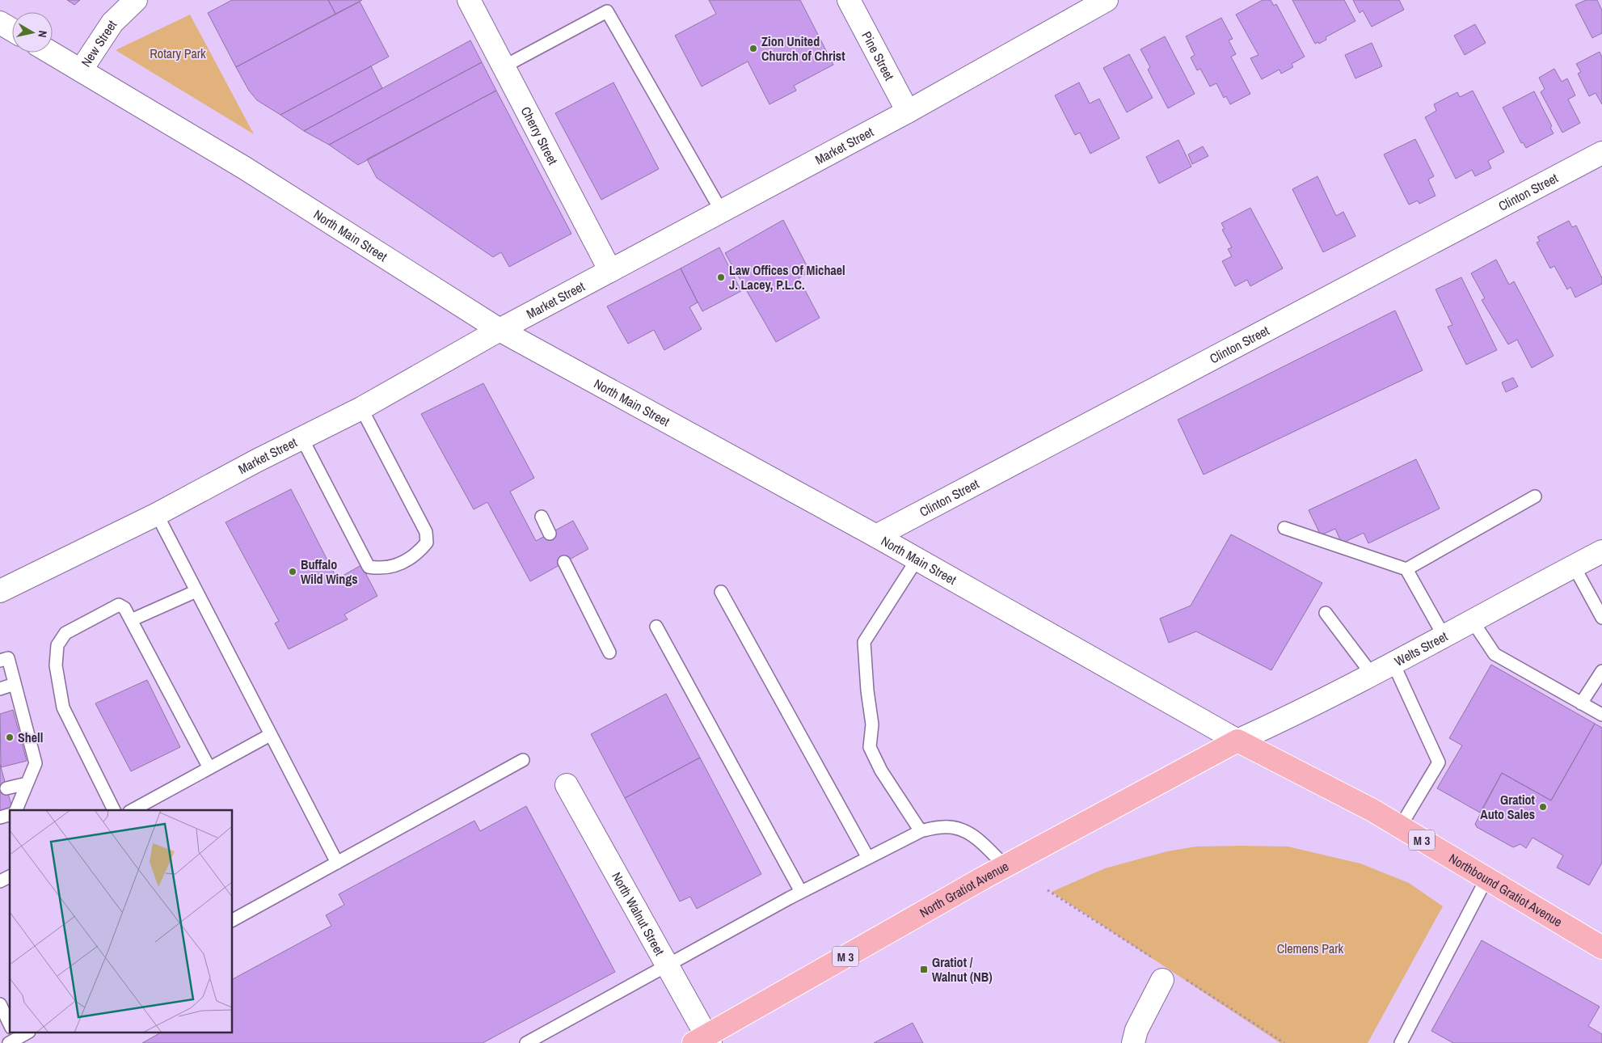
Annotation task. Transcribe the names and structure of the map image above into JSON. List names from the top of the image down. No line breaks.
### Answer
{"streets":{"main road":["M 3","North Gratiot Avenue","Northbound Gratiot Avenue"],"street":["New Street","Pine Street","Cherry Street","Market Street","Clinton Street","North Main Street","Welts Street","North Walnut Street"]},"crossings":[["New Street","North Main Street"],["Pine Street","Market Street"],["Cherry Street","Market Street"],["Market Street","North Main Street"],["Clinton Street","North Main Street"],["North Main Street","Welts Street"],["North Main Street","North Gratiot Avenue"],["North Main Street","Northbound Gratiot Avenue"],["Welts Street","North Gratiot Avenue"],["Welts Street","Northbound Gratiot Avenue"],["North Gratiot Avenue","Northbound Gratiot Avenue"],["North Gratiot Avenue","North Walnut Street"]],"parks":["Rotary Park","Clemens Park"],"places":{"other":["Zion United Church of Christ","Law Offices Of Michael J. Lacey, P.L.C.","Buffalo Wild Wings","Shell","Gratiot Auto Sales"],"transit":["Gratiot / Walnut (NB)"]},"north":"right"}
